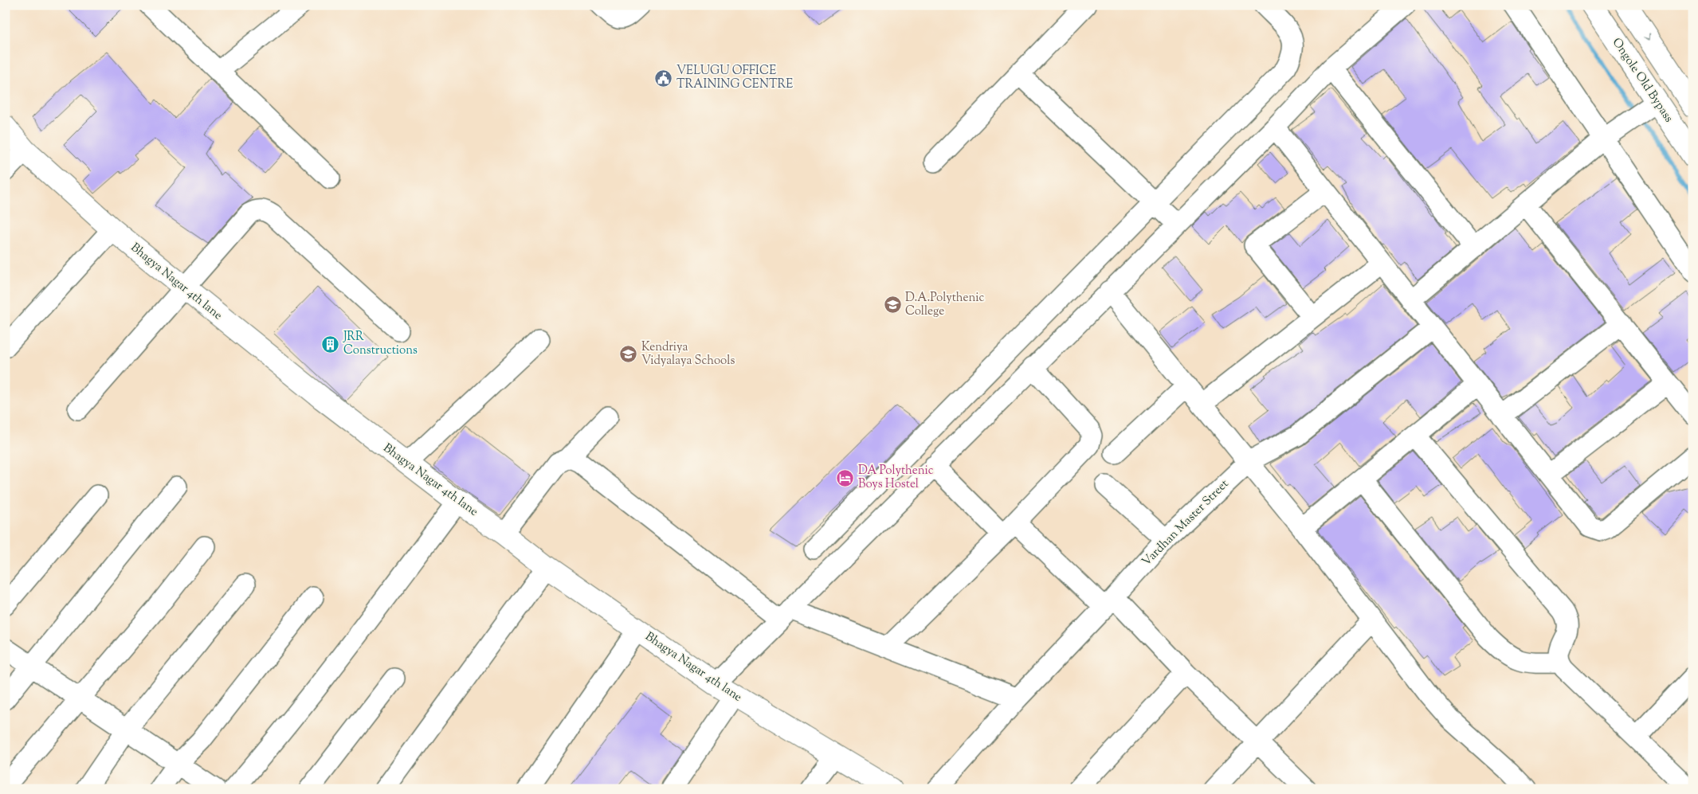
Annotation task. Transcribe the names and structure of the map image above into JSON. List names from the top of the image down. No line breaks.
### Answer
{"streets":{"main road":["Ongole Old Bypass","Bhagya Nagar 4th lane"],"street":["Vardhan Master Street"]},"places":{"public building":["VELUGU OFFICE TRAINING CENTRE"],"school or university":["D.A.Polythenic College","Kendriya Vidyalaya Schools"],"building":["JRR Constructions"],"hotel":["DA Polythenic Boys Hostel"]}}
